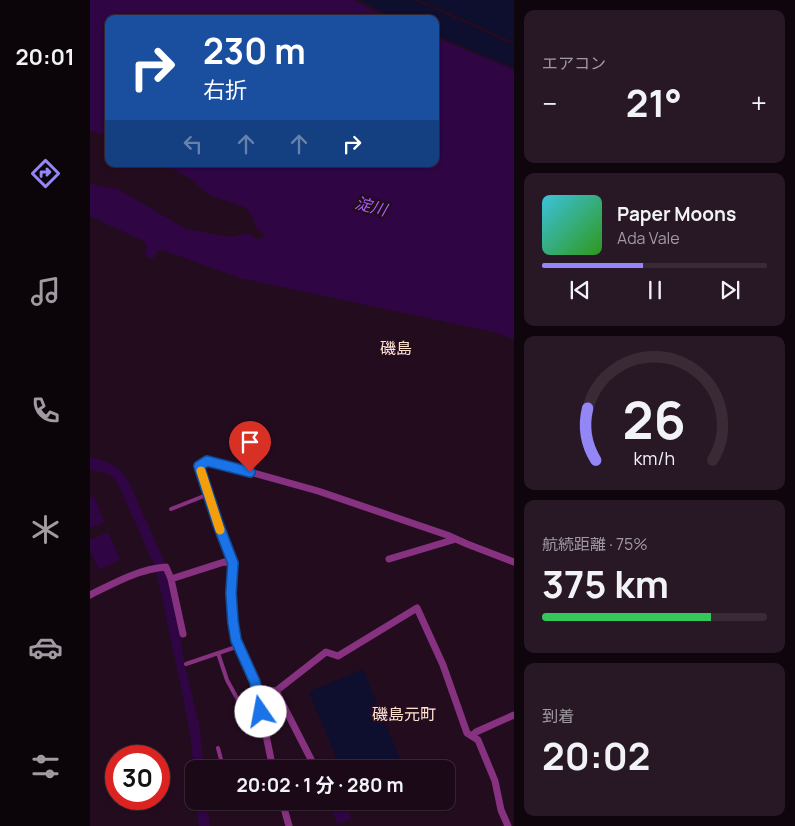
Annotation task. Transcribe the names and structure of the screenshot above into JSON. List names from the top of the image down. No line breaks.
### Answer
{"districts":["磯島","磯島元町"],"water":["淀川"],"page":{"tabs":"20:01","tile":["エアコン",["航続距離 · 75%","375 km"],["到着","20:02"]],"turn":["230 m","右折"],"heat":["−","21°","+"],"song":["Paper Moons","Ada Vale"],"limit":"30","trip":"20:02 · 1 分 · 280 m","gauge":["26","km/h"]}}
